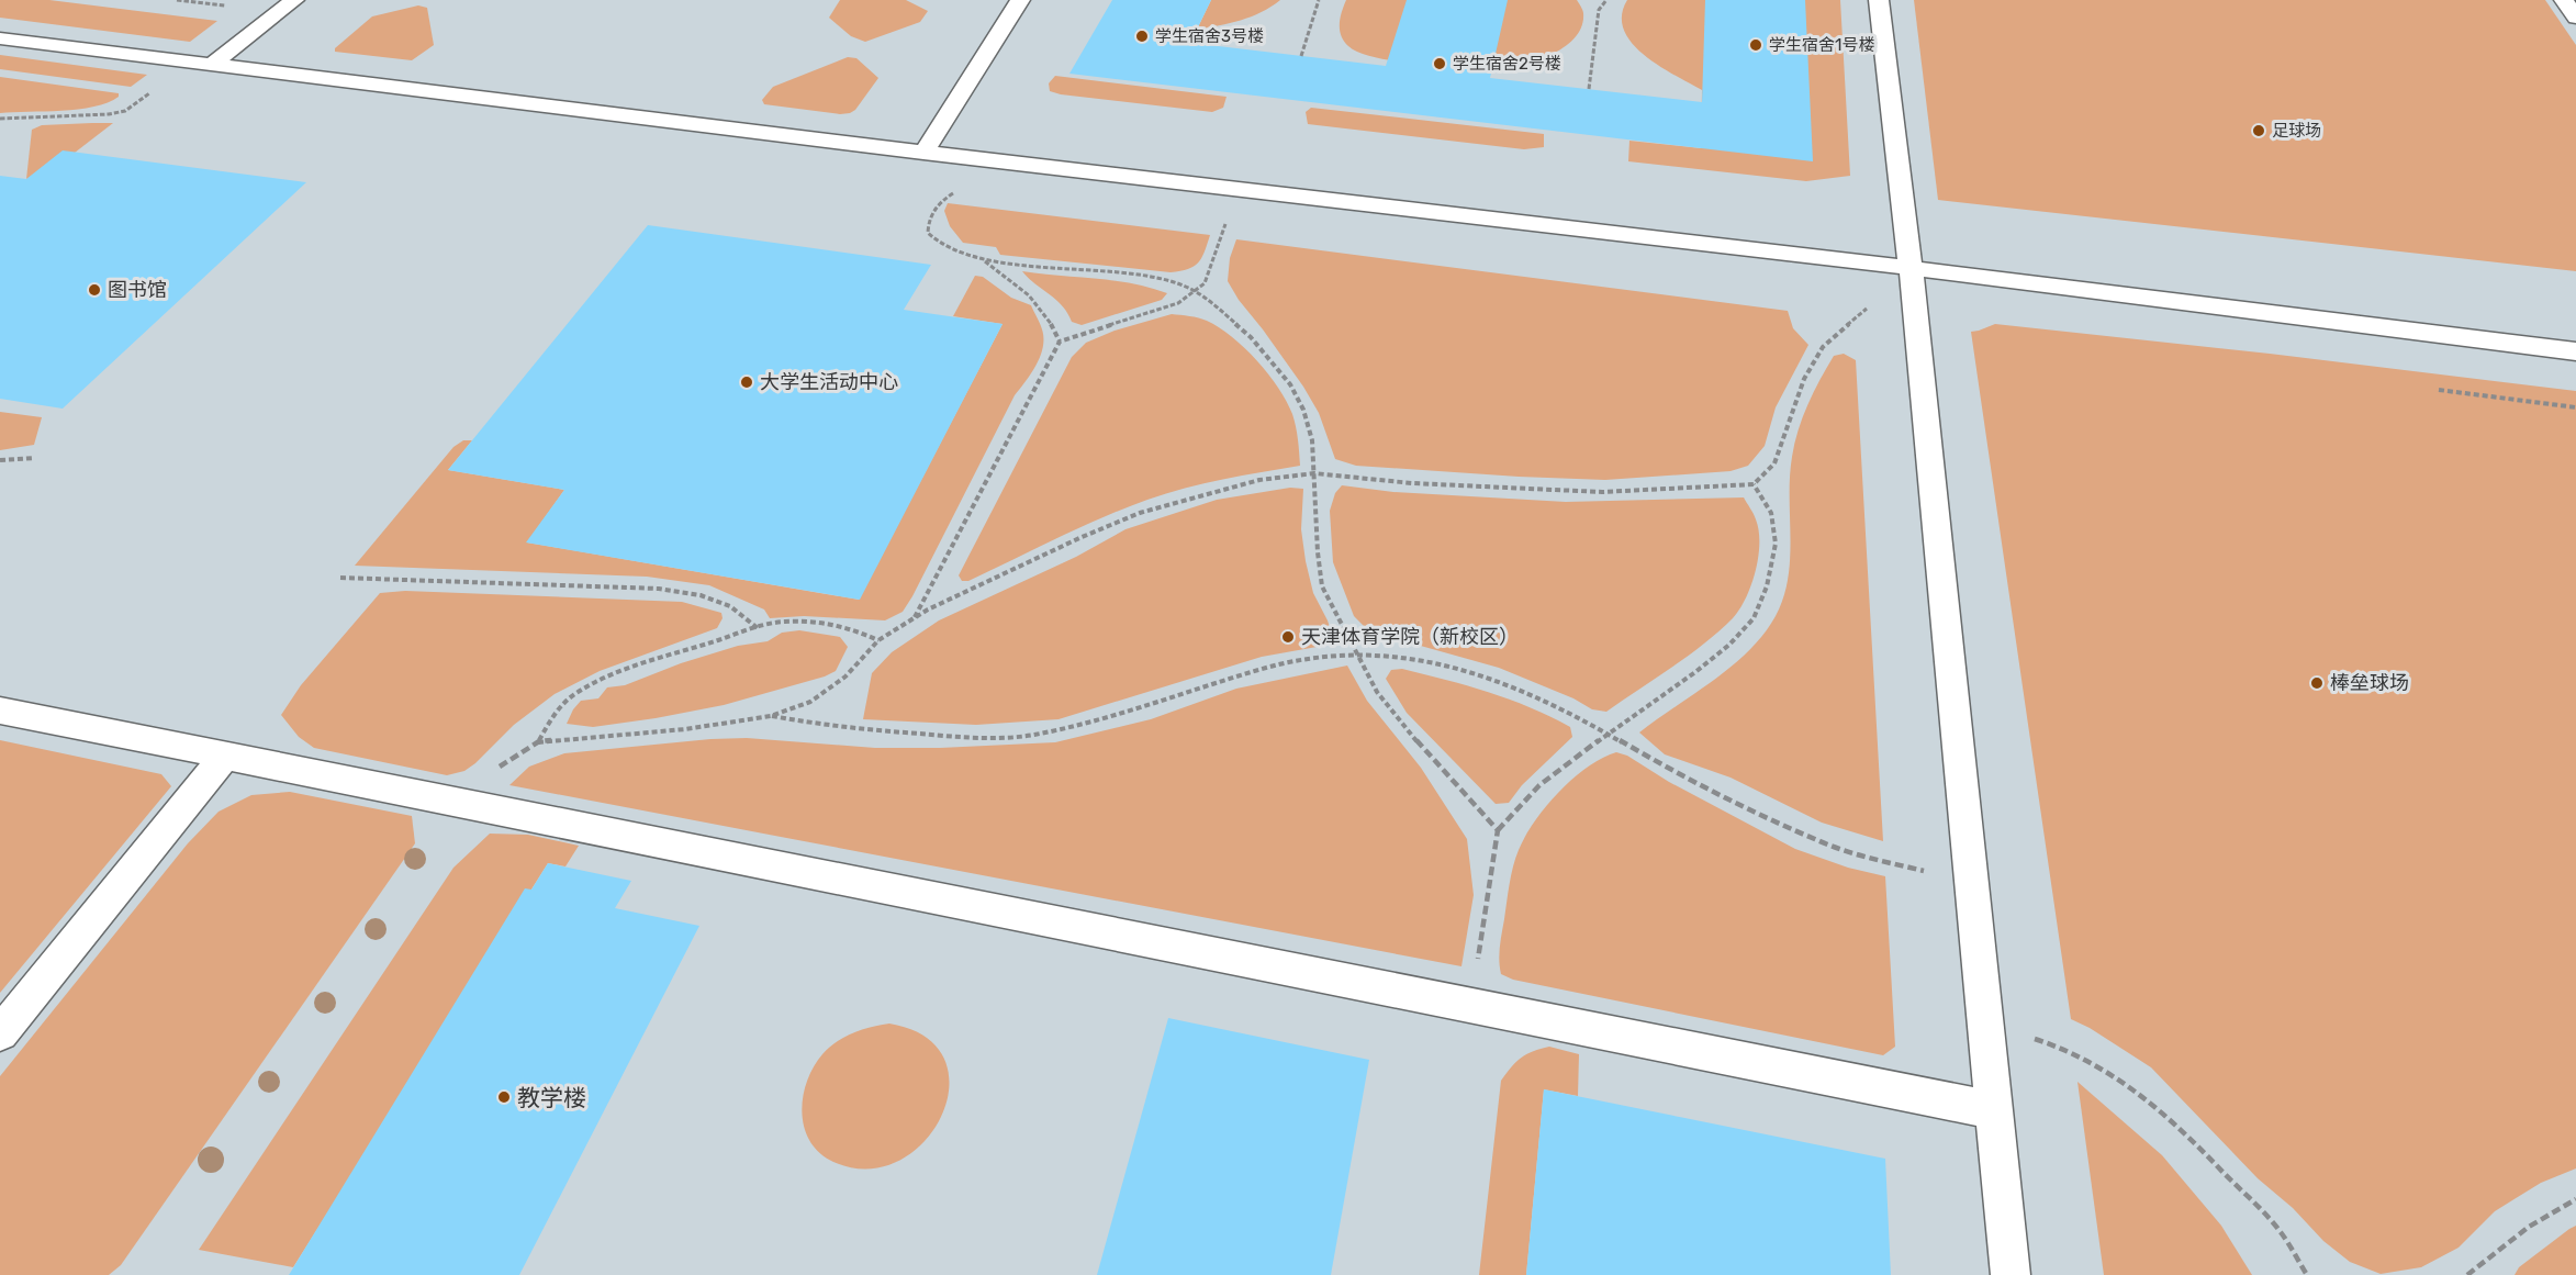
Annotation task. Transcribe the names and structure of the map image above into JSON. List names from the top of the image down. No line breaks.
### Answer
{"places":["学生宿舍3号楼","学生宿舍1号楼","学生宿舍2号楼","足球场","图书馆","大学生活动中心","天津体育学院（新校区）","棒垒球场","教学楼"]}
